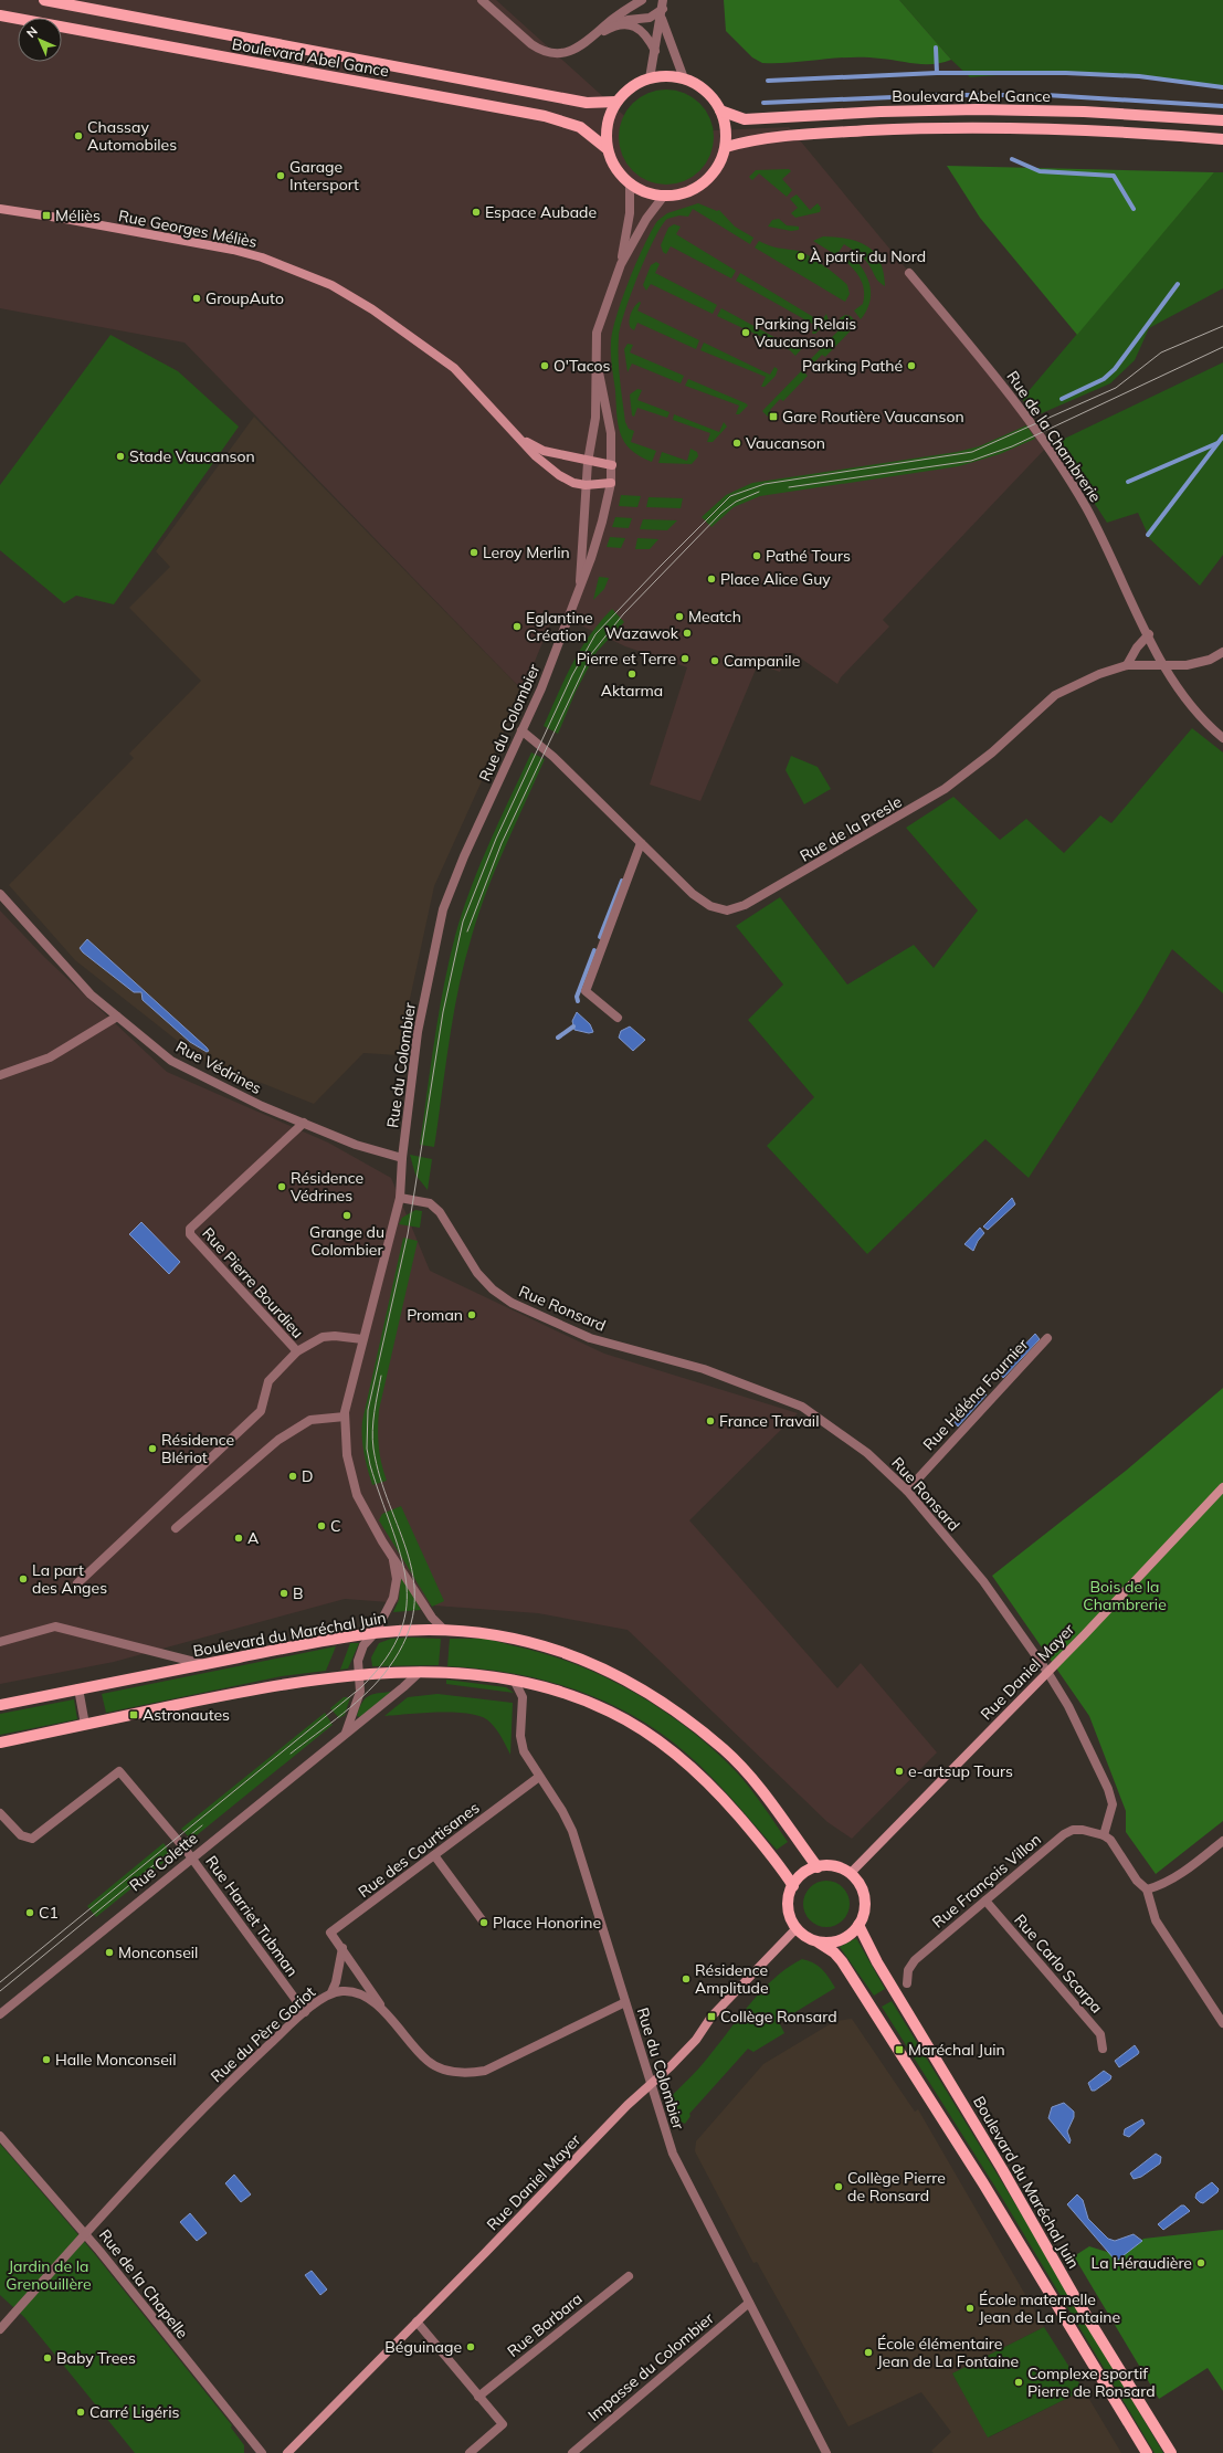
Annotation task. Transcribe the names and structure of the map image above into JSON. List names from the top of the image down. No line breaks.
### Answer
{"streets":{"main road":["Boulevard Abel Gance","Rue Georges Méliès","Boulevard du Maréchal Juin","Rue Daniel Mayer"],"street":["Rue de la Chambrerie","Rue du Colombier","Rue de la Presle","Rue Védrines","Rue Pierre Bourdieu","Rue Ronsard","Rue Héléna Fournier","Rue des Courtisanes","Rue Colette","Rue François Villon","Rue Harriet Tubman","Rue Carlo Scarpa","Rue du Père Goriot","Rue de la Chapelle","Rue Barbara","Impasse du Colombier"]},"crossings":[["Boulevard Abel Gance","Rue du Colombier"],["Rue Georges Méliès","Rue du Colombier"],["Rue de la Chambrerie","Rue de la Presle"],["Rue du Colombier","Rue de la Presle"],["Rue du Colombier","Rue Védrines"],["Rue du Colombier","Rue Pierre Bourdieu"],["Rue du Colombier","Rue Ronsard"],["Rue du Colombier","Boulevard du Maréchal Juin"],["Rue du Colombier","Rue Daniel Mayer"],["Rue du Colombier","Rue des Courtisanes"],["Rue du Colombier","Rue du Père Goriot"],["Rue du Colombier","Impasse du Colombier"],["Rue Védrines","Rue Pierre Bourdieu"],["Rue Ronsard","Rue Héléna Fournier"],["Rue Ronsard","Rue Daniel Mayer"],["Rue Ronsard","Rue François Villon"],["Boulevard du Maréchal Juin","Rue Daniel Mayer"],["Rue des Courtisanes","Rue du Père Goriot"],["Rue Colette","Rue Harriet Tubman"],["Rue François Villon","Rue Carlo Scarpa"],["Rue Harriet Tubman","Rue du Père Goriot"],["Rue du Père Goriot","Rue de la Chapelle"]],"parks":["Bois de la Chambrerie","Jardin de la Grenouillère"],"places":{"other":["Chassay Automobiles","Garage Intersport","Espace Aubade","À partir du Nord","GroupAuto","Parking Relais Vaucanson","O'Tacos","Parking Pathé","Vaucanson","Stade Vaucanson","Leroy Merlin","Pathé Tours","Place Alice Guy","Meatch","Eglantine Création","Wazawok","Pierre et Terre","Campanile","Aktarma","Résidence Védrines","Grange du Colombier","Proman","France Travail","Résidence Blériot","D","C","A","La part des Anges","B","e-artsup Tours","C1","Place Honorine","Monconseil","Résidence Amplitude","Halle Monconseil","Collège Pierre de Ronsard","La Héraudière","École maternelle Jean de La Fontaine","Béguinage","École élémentaire Jean de La Fontaine","Baby Trees","Complexe sportif Pierre de Ronsard","Carré Ligéris"],"transit":["Méliès","Gare Routière Vaucanson","Astronautes","Collège Ronsard","Maréchal Juin"]},"north":"top left"}
